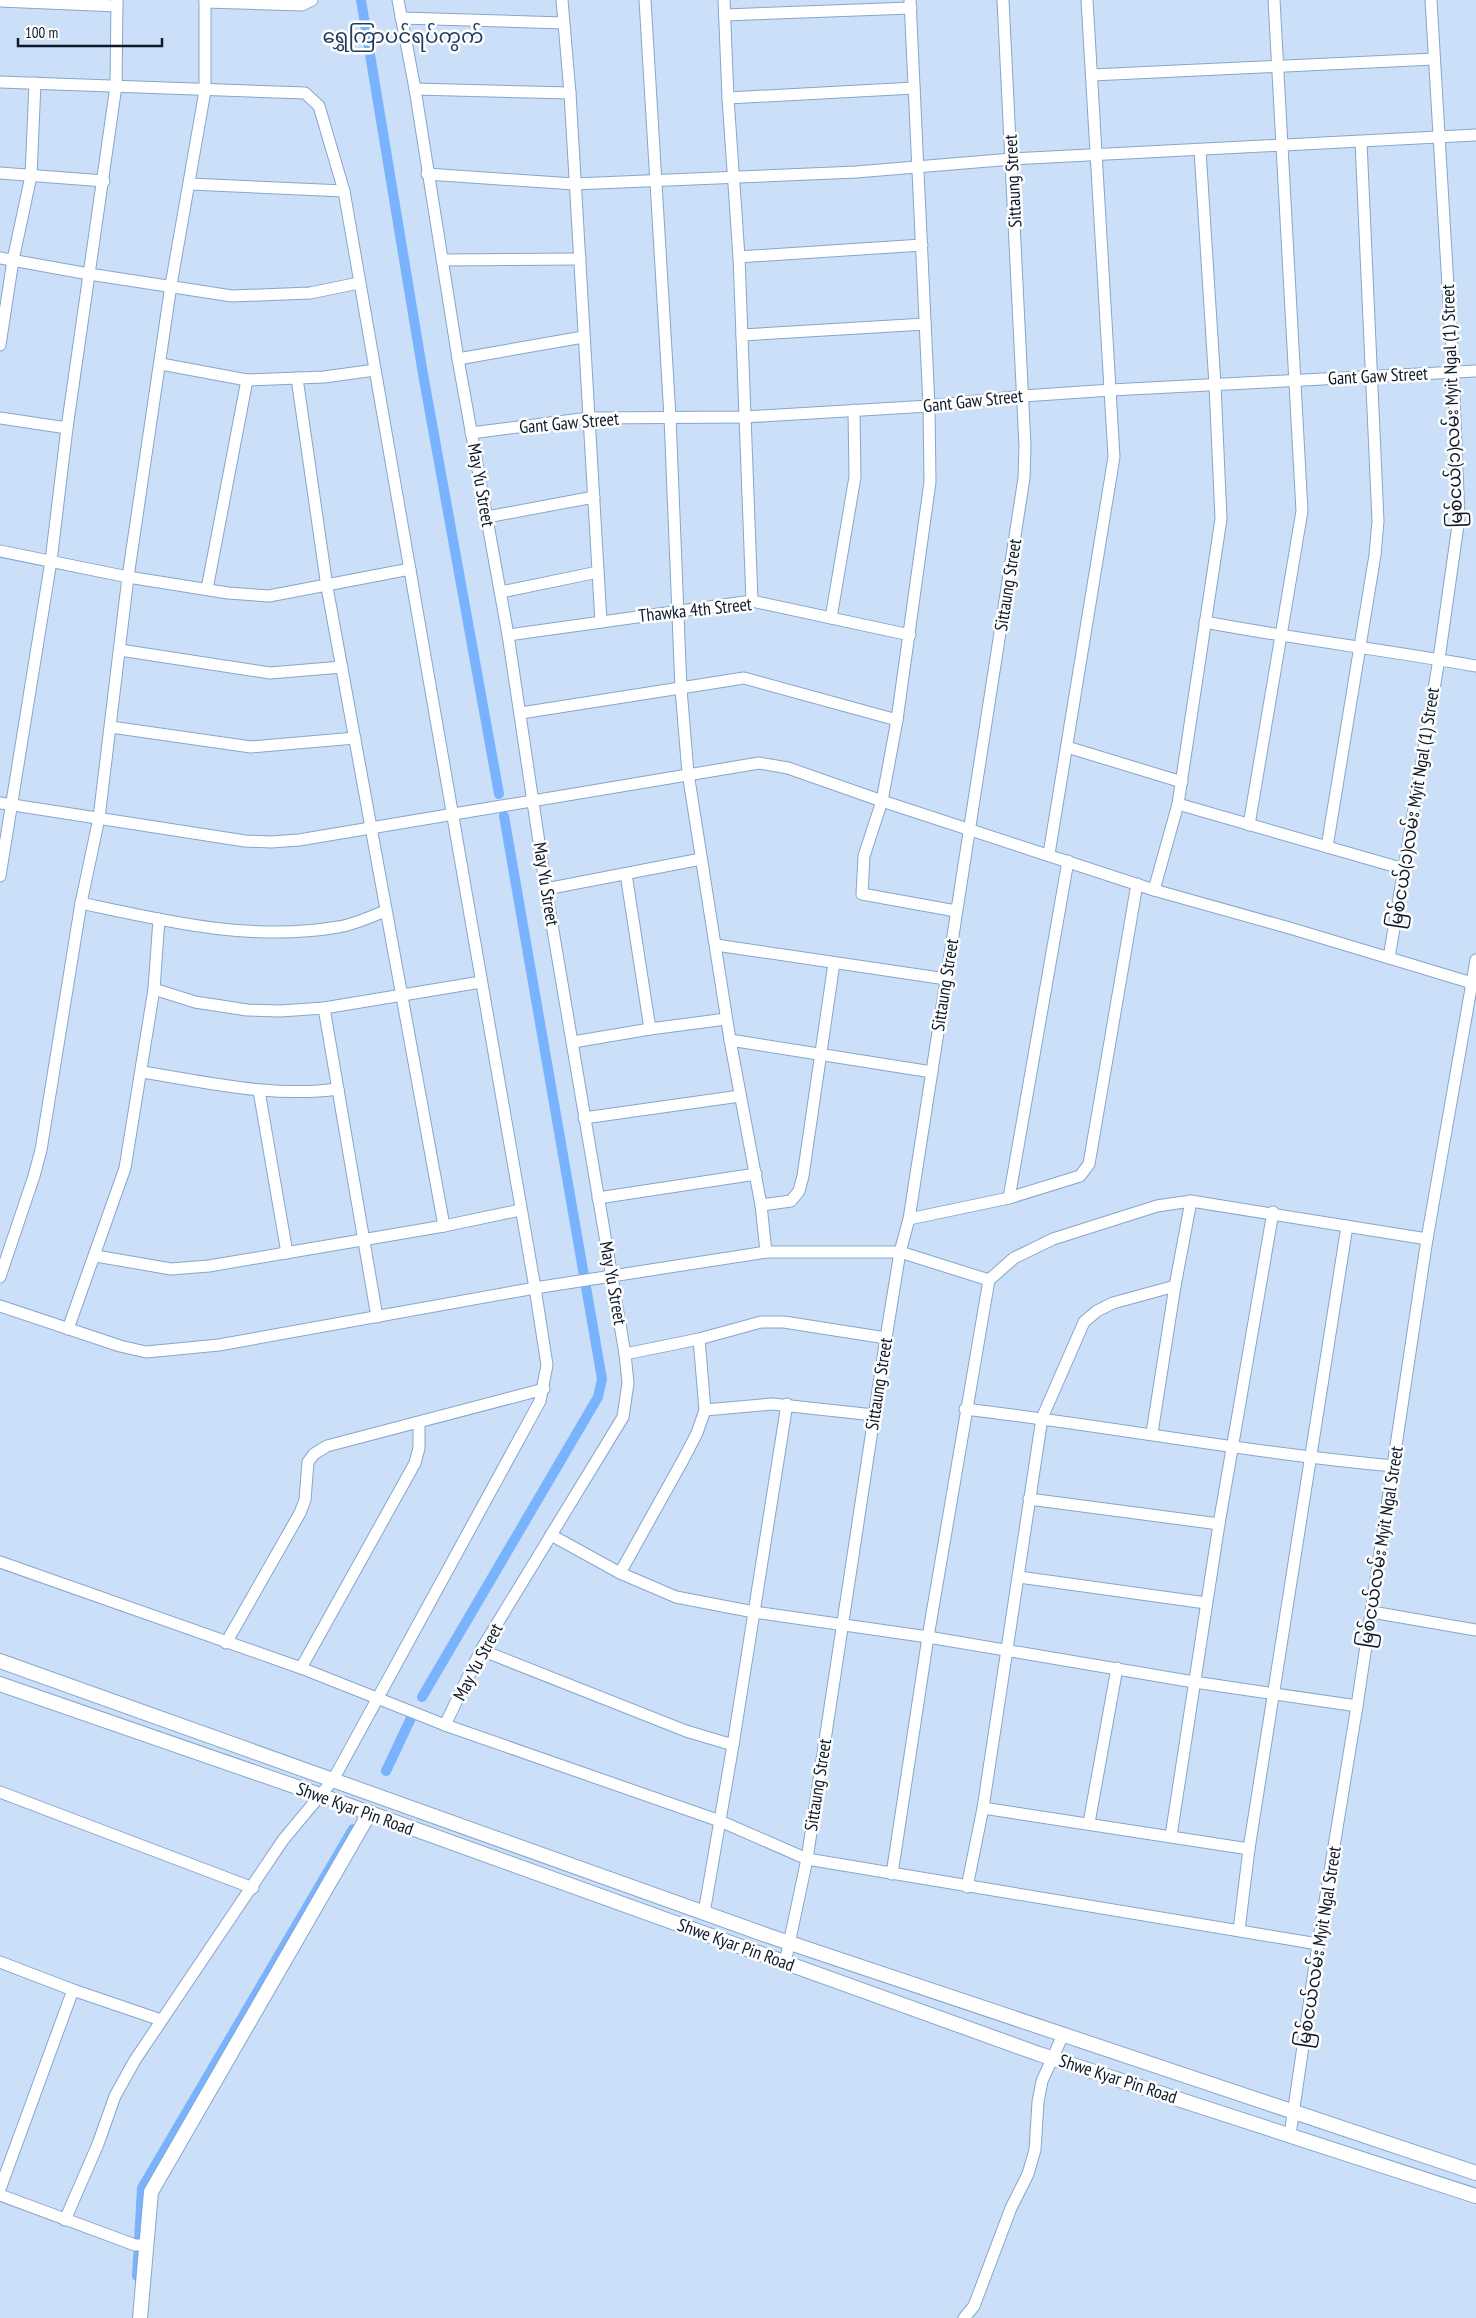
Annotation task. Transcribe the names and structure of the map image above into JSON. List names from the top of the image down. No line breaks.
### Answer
{"streets":{"street":["Sittaung Street","Gant Gaw Street","မြစ်ငယ်(၁)လမ်း Myit Ngal (1) Street","May Yu Street","Thawka 4th Street","မြစ်ငယ်လမ်း Myit Ngal Street","Shwe Kyar Pin Road"]},"crossings":[["Sittaung Street","Gant Gaw Street"],["Sittaung Street","Shwe Kyar Pin Road"],["Gant Gaw Street","မြစ်ငယ်(၁)လမ်း Myit Ngal (1) Street"],["Gant Gaw Street","May Yu Street"],["May Yu Street","Thawka 4th Street"],["မြစ်ငယ်လမ်း Myit Ngal Street","Shwe Kyar Pin Road"]],"districts":["ရွှေကြာပင်ရပ်ကွက်"],"scale_bar":"100 m"}
